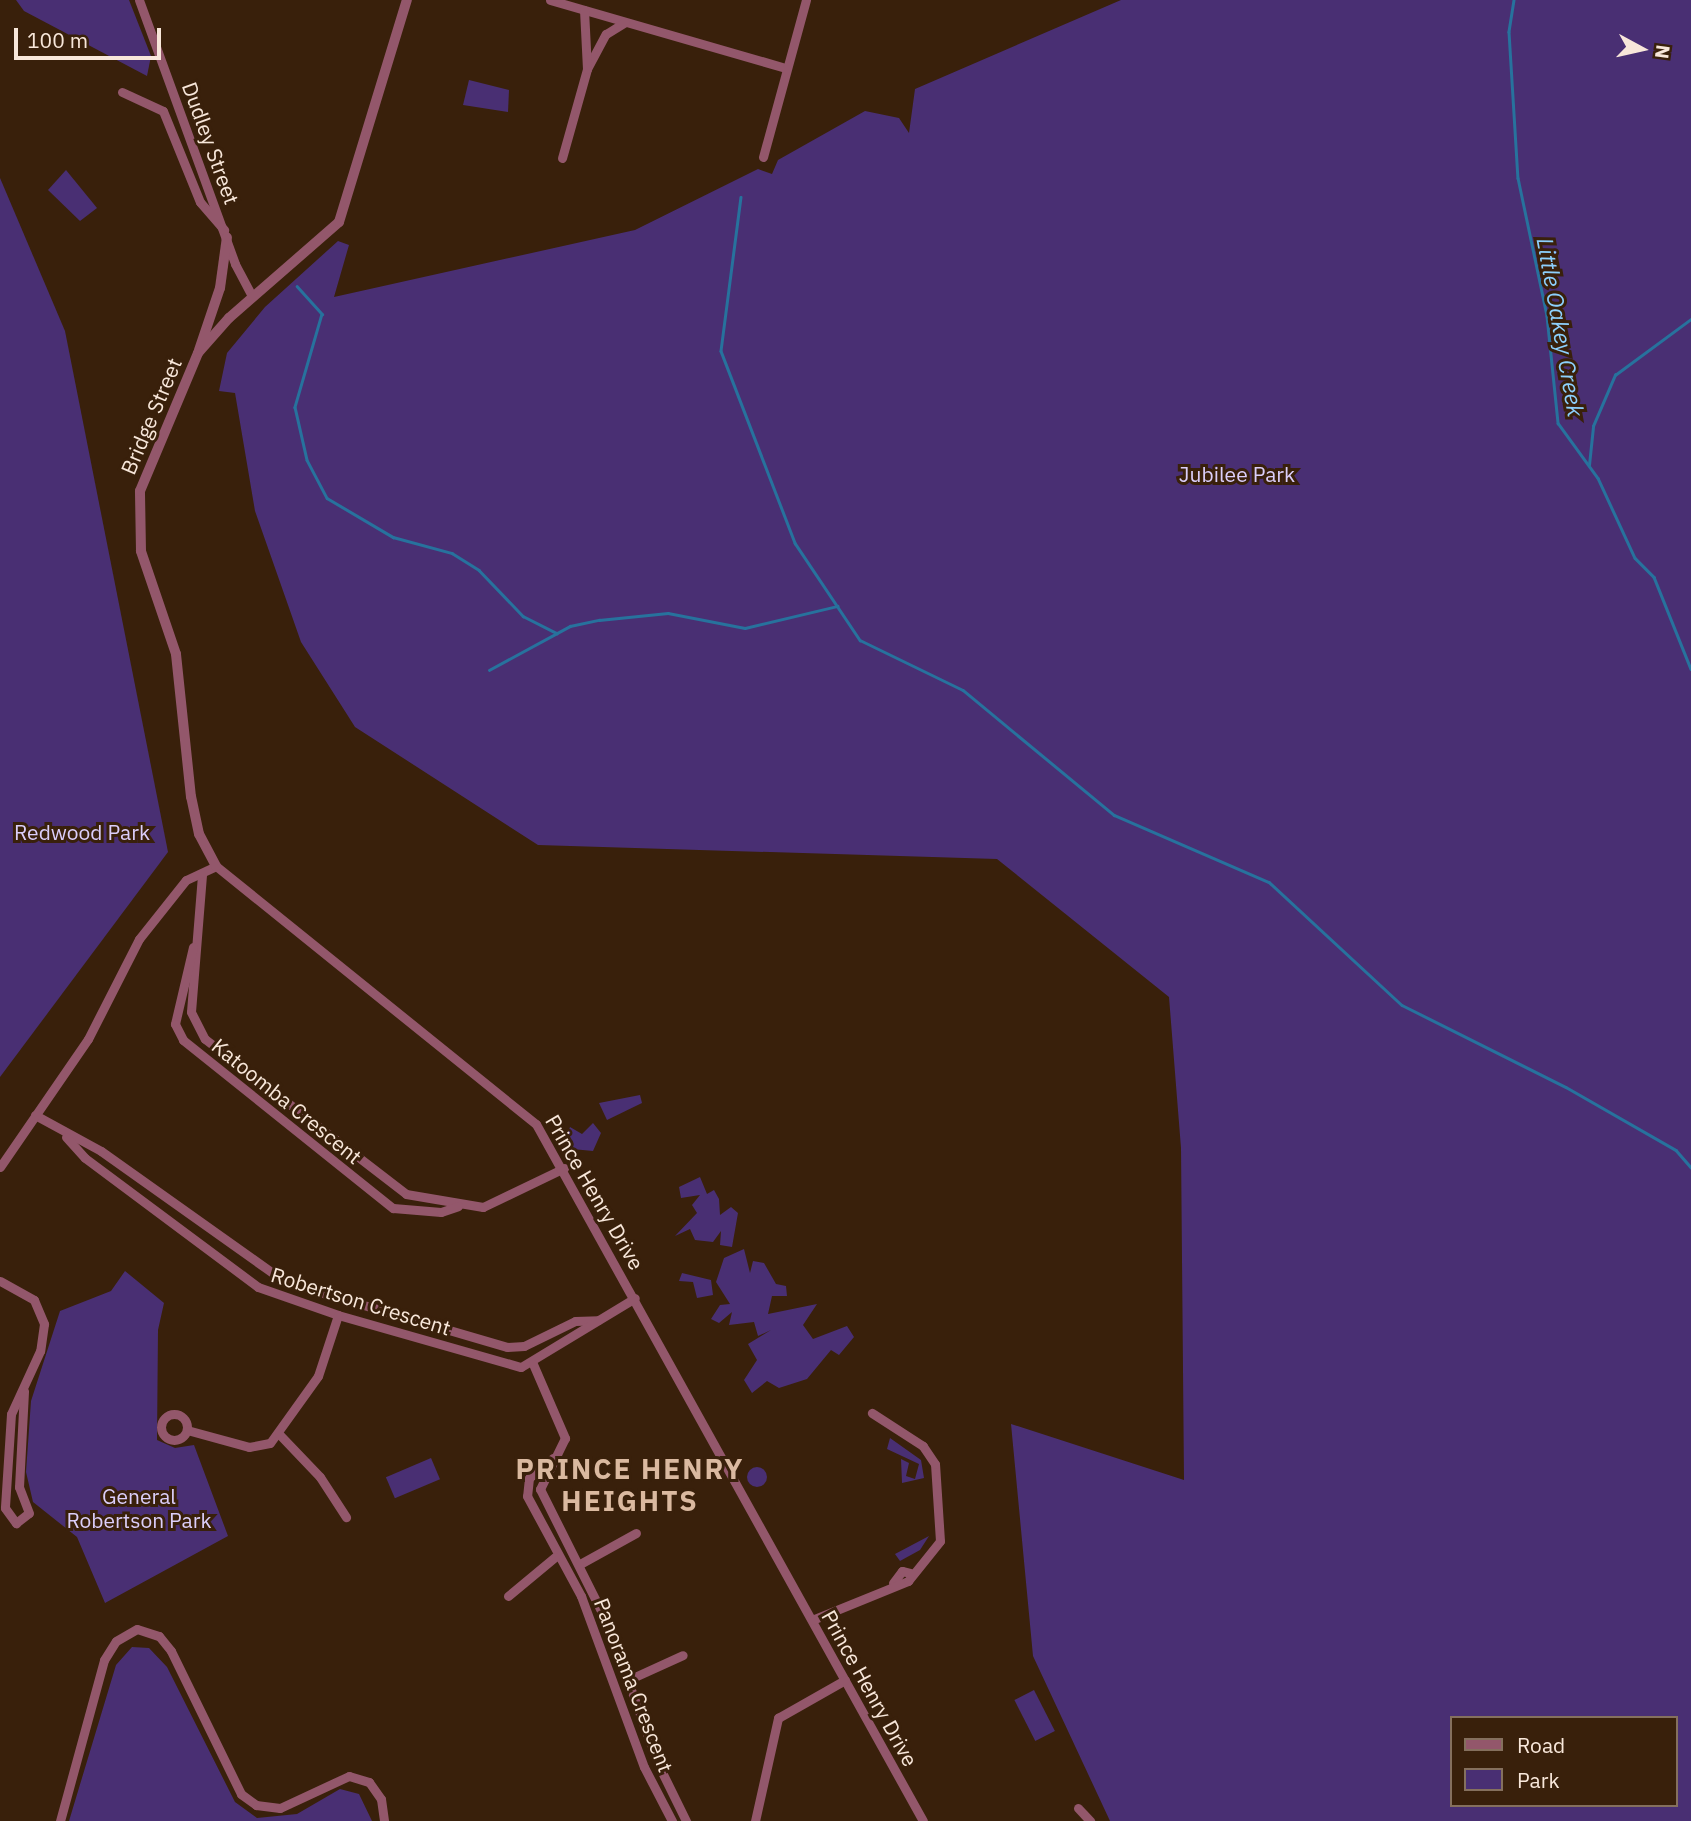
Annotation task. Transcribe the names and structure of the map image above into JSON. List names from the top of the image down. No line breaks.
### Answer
{"streets":{"street":["Dudley Street","Bridge Street","Katoomba Crescent","Prince Henry Drive","Robertson Crescent","Panorama Crescent"]},"crossings":[["Dudley Street","Bridge Street"],["Bridge Street","Prince Henry Drive"],["Katoomba Crescent","Prince Henry Drive"],["Prince Henry Drive","Robertson Crescent"],["Robertson Crescent","Panorama Crescent"]],"districts":["PRINCE HENRY HEIGHTS"],"water":["Little Oakey Creek"],"parks":["Jubilee Park","Redwood Park","General Robertson Park"],"legend":["Road","Park"],"scale_bar":"100 m","north":"right"}
